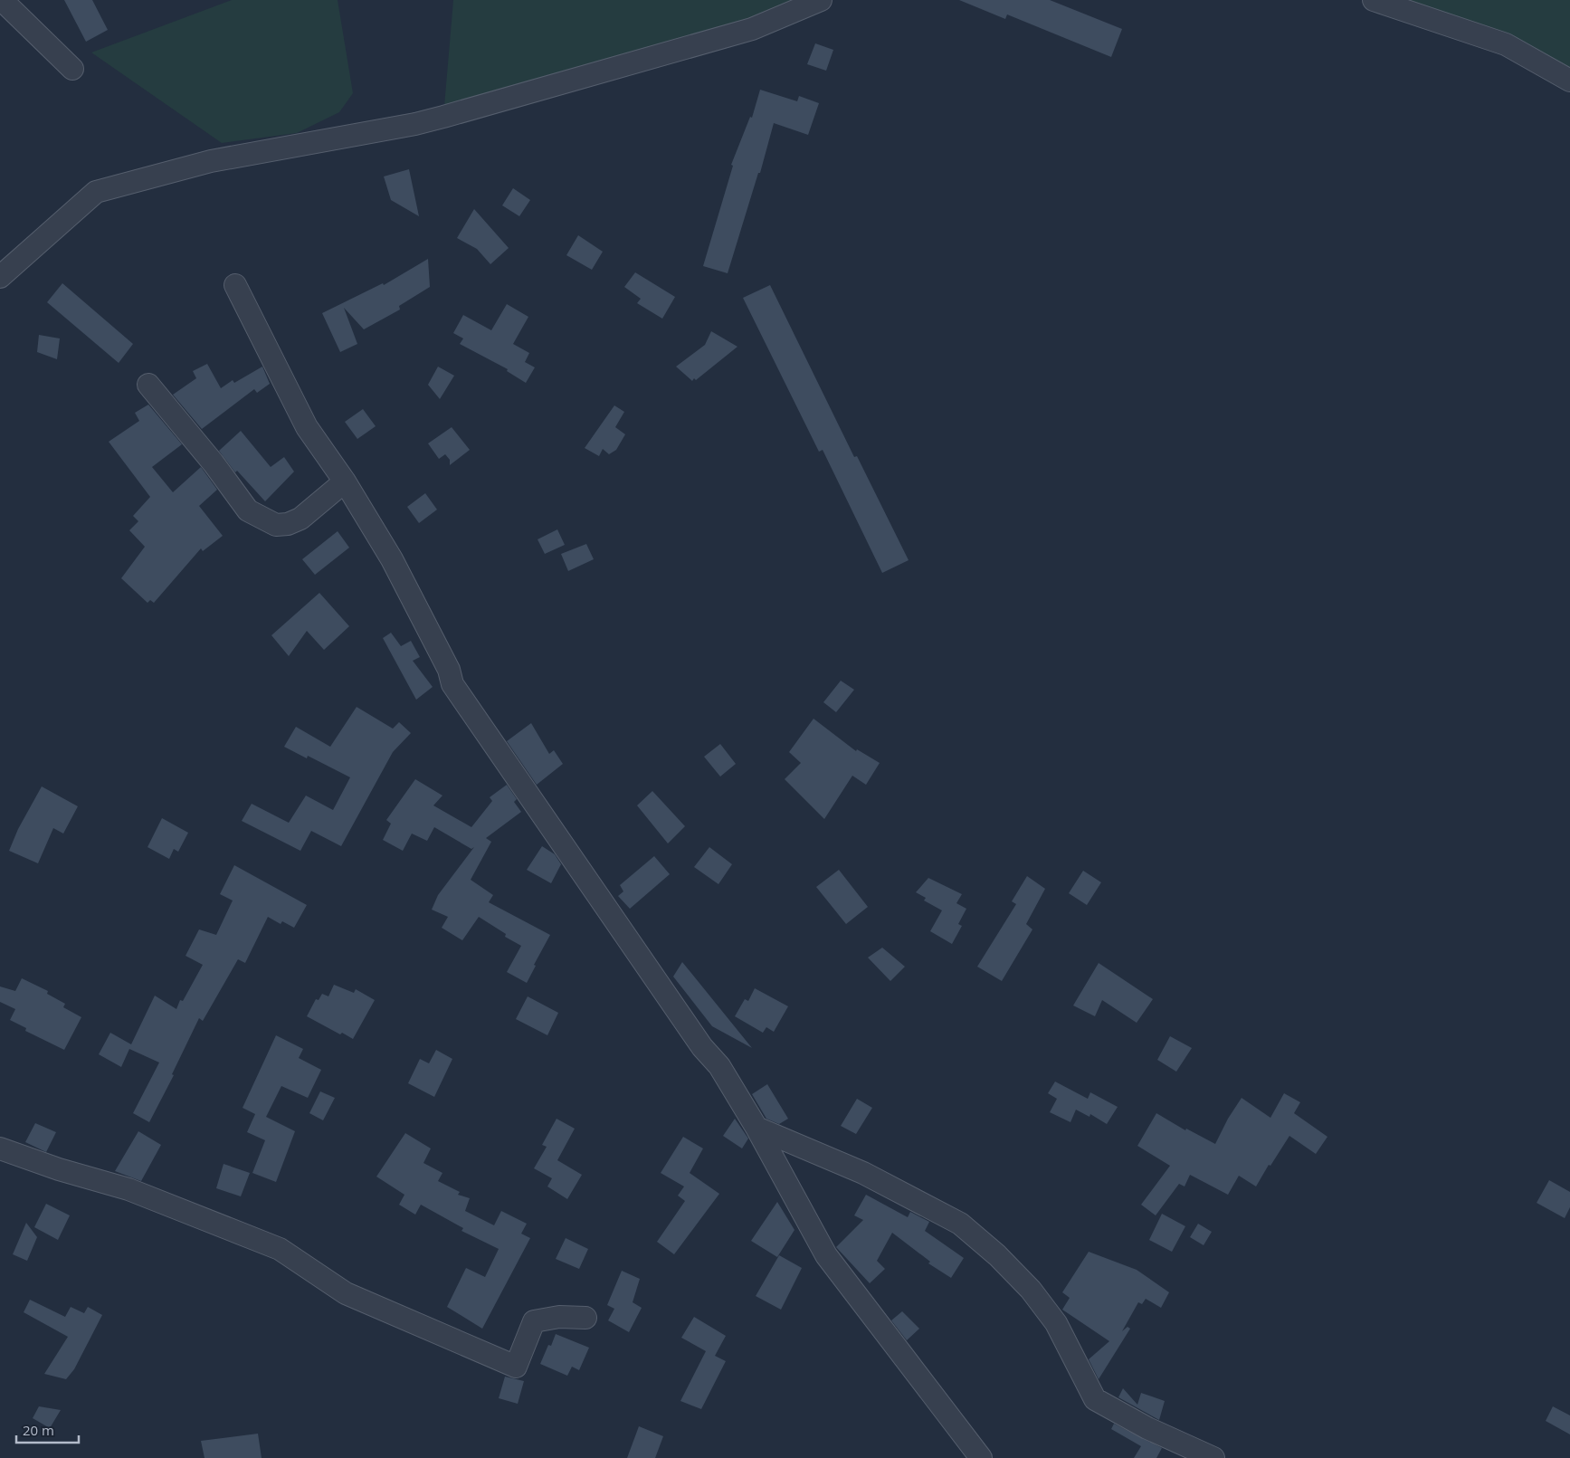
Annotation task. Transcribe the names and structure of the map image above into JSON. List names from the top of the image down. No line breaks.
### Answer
{"scale_bar":"20 m"}
